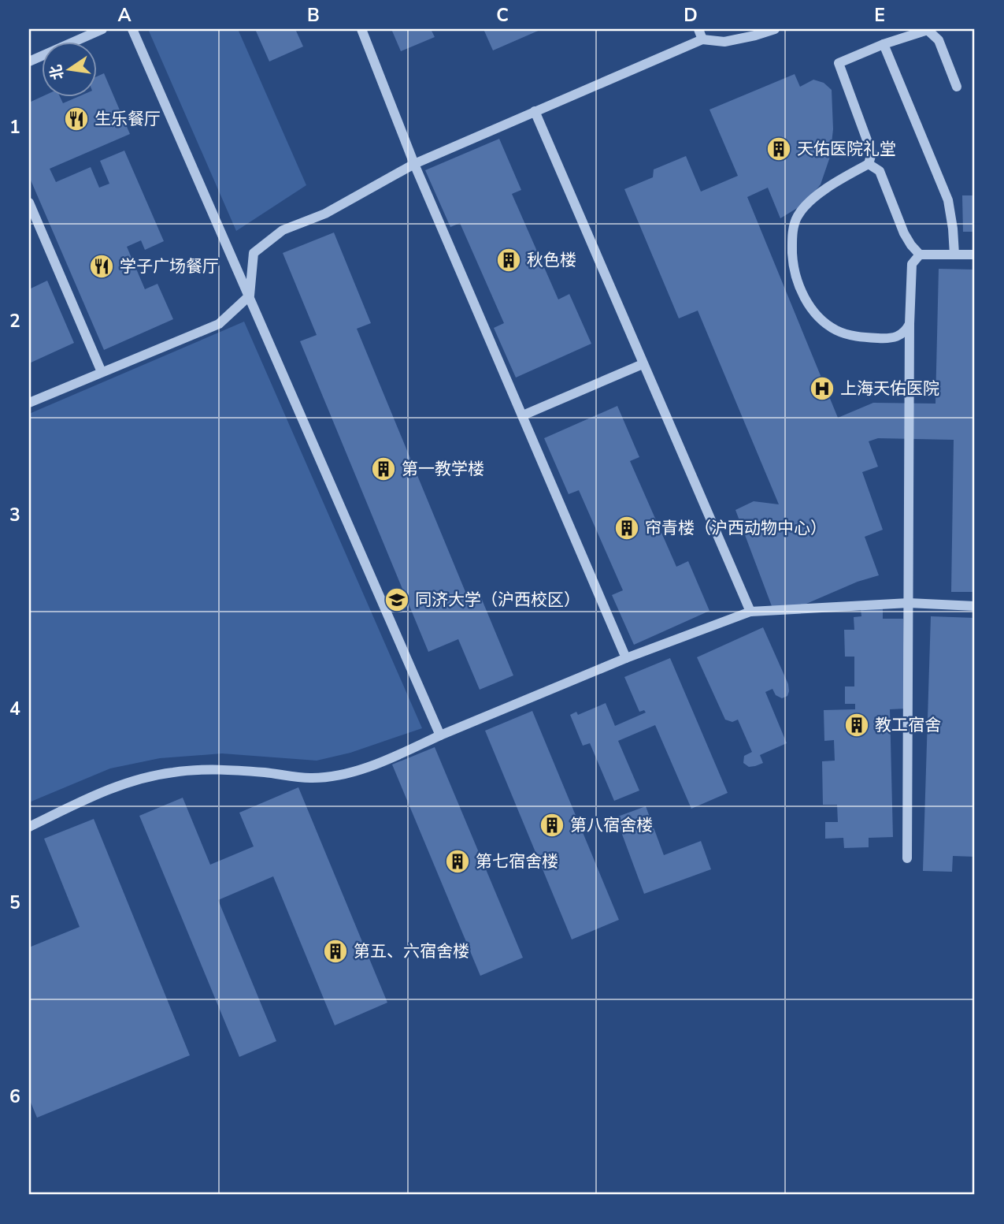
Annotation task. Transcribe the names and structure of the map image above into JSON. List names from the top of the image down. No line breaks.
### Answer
{"places":{"restaurant":["生乐餐厅","学子广场餐厅"],"building":["天佑医院礼堂","秋色楼","第一教学楼","帘青楼（沪西动物中心）","教工宿舍","第八宿舍楼","第七宿舍楼","第五、六宿舍楼"],"hospital":["上海天佑医院"],"school or university":["同济大学（沪西校区）"]},"north":"left","grid":{"columns":["A","B","C","D","E"],"rows":["1","2","3","4","5","6"]}}
